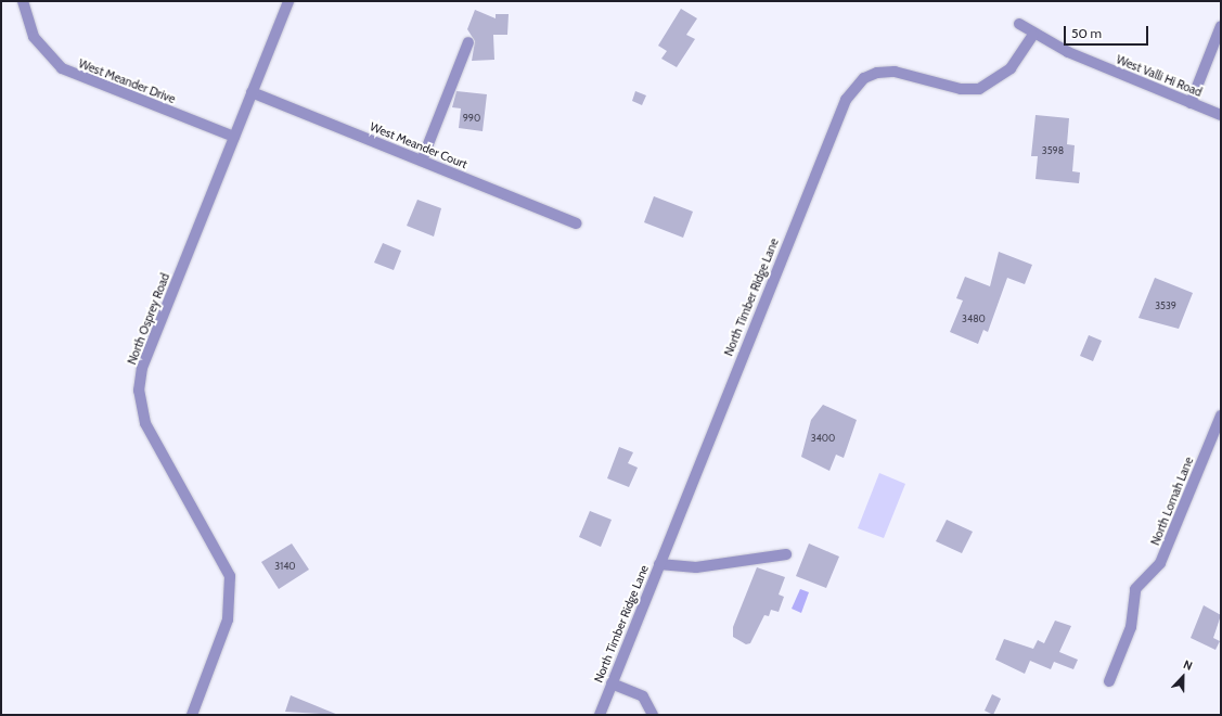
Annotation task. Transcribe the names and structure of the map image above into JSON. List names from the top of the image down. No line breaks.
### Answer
{"streets":{"street":["West Valli Hi Road","West Meander Drive","West Meander Court","North Timber Ridge Lane","North Osprey Road","North Lomah Lane"]},"crossings":[["West Valli Hi Road","North Timber Ridge Lane"],["West Meander Drive","North Osprey Road"],["West Meander Court","North Osprey Road"]],"house_numbers":["990","3598","3539","3480","3400","3140"],"scale_bar":"50 m","north":"top"}
